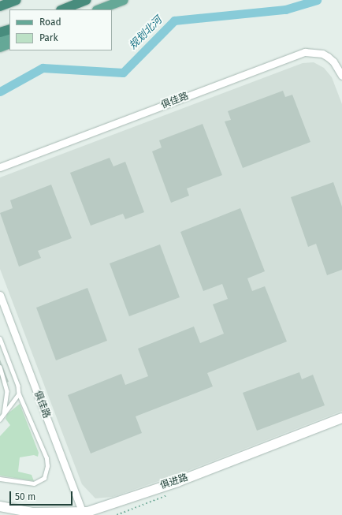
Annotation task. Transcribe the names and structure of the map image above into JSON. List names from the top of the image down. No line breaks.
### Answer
{"streets":{"street":["俱佳路","俱进路"]},"crossings":[["俱佳路","俱进路"]],"water":["规划北河"],"legend":["Road","Park"],"scale_bar":"50 m"}
